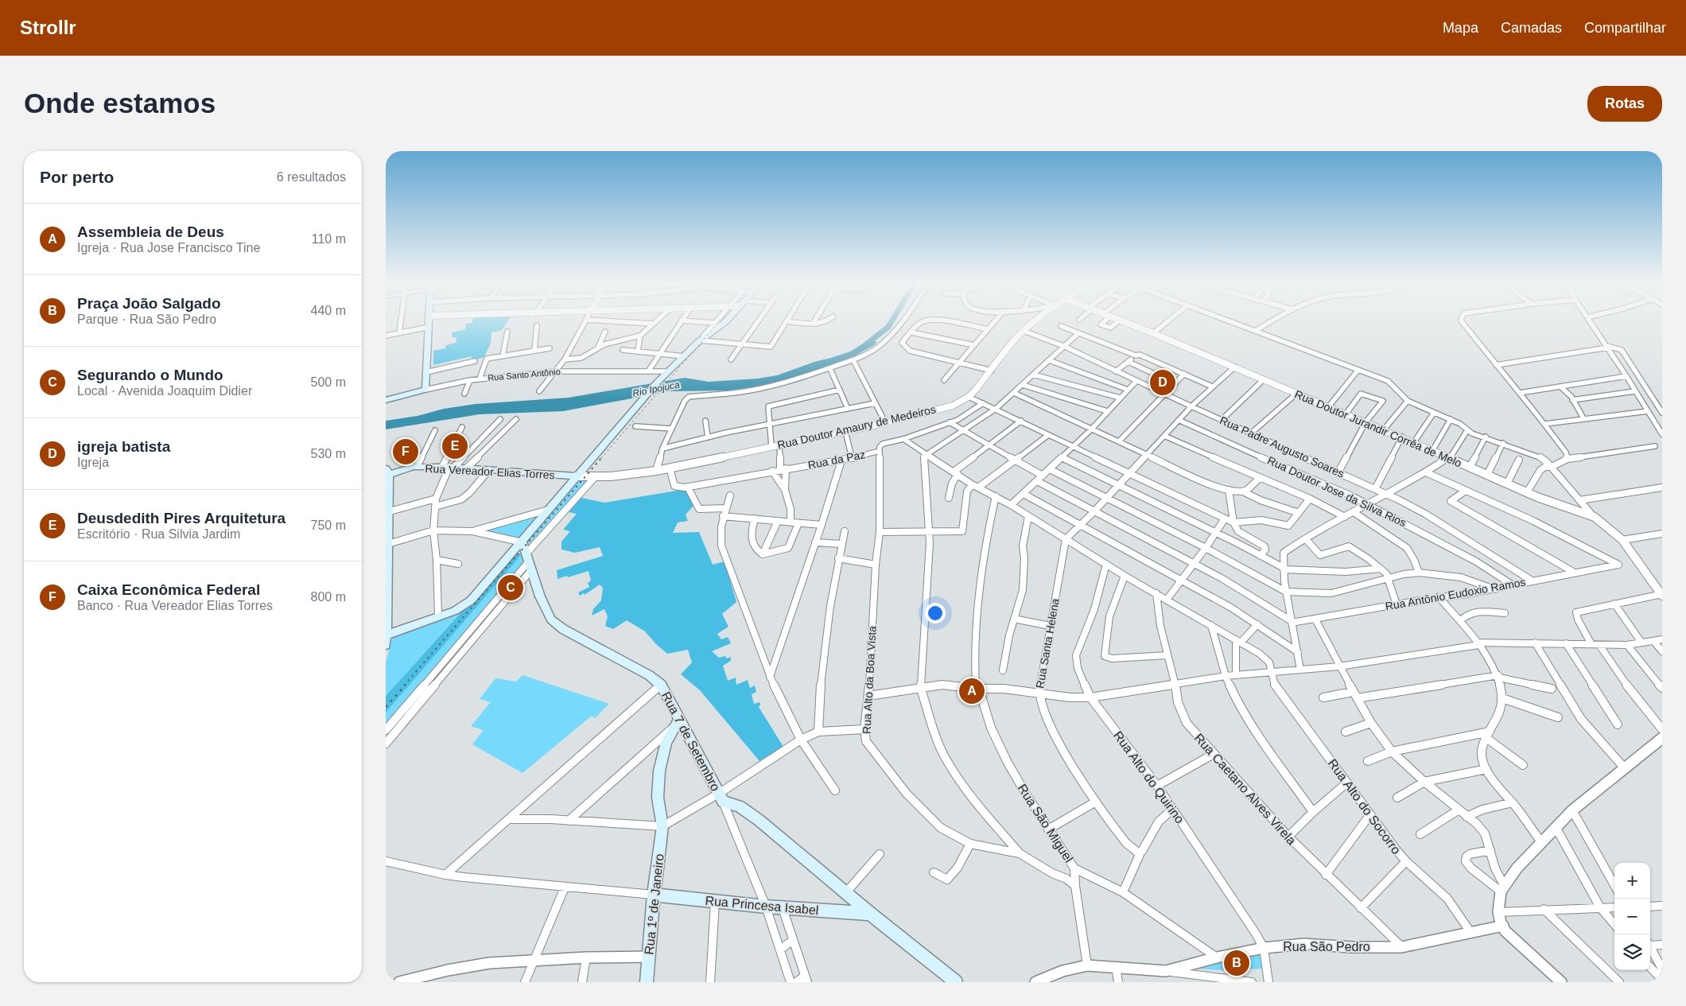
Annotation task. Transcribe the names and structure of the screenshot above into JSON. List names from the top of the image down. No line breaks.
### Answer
{"streets":{"main road":["Rua Santo Antônio","Rua Vereador Elias Torres","Rua 7 de Setembro","Rua 1º de Janeiro","Rua Princesa Isabel"],"street":["Rua Doutor Amaury de Medeiros","Rua Doutor Jurandir Corrêa de Melo","Rua Padre Augusto Soares","Rua da Paz","Rua Doutor Jose da Silva Rios","Rua Antônio Eudoxio Ramos","Rua Santa Helena","Rua Alto da Boa Vista","Rua Alto do Quirino","Rua Caetano Alves Virela","Rua Alto do Socorro","Rua São Miguel","Rua São Pedro"]},"crossings":[["Rua Doutor Amaury de Medeiros","Rua Padre Augusto Soares"],["Rua Doutor Amaury de Medeiros","Rua da Paz"],["Rua Doutor Amaury de Medeiros","Rua Vereador Elias Torres"],["Rua Padre Augusto Soares","Rua Antônio Eudoxio Ramos"],["Rua da Paz","Rua Alto da Boa Vista"],["Rua da Paz","Rua Alto do Socorro"],["Rua Doutor Jose da Silva Rios","Rua Antônio Eudoxio Ramos"],["Rua Santa Helena","Rua Alto do Socorro"],["Rua 7 de Setembro","Rua 1º de Janeiro"],["Rua 7 de Setembro","Rua Princesa Isabel"],["Rua Alto do Quirino","Rua Alto do Socorro"],["Rua Alto do Quirino","Rua São Pedro"],["Rua Caetano Alves Virela","Rua Alto do Socorro"],["Rua Caetano Alves Virela","Rua São Pedro"],["Rua Alto do Socorro","Rua São Miguel"],["Rua Alto do Socorro","Rua São Pedro"],["Rua São Miguel","Rua São Pedro"],["Rua 1º de Janeiro","Rua Princesa Isabel"]],"water":["Rio Ipojuca"],"page":{"header":"Strollr","nav":["Mapa","Camadas","Compartilhar"],"buttons":"Rotas","title":"Onde estamos","heading":["Por perto","6 resultados"],"list":[{"mark":"A","name":"Assembleia de Deus","note":"Igreja · Rua Jose Francisco Tine","value":"110 m"},{"mark":"B","name":"Praça João Salgado","note":"Parque · Rua São Pedro","value":"440 m"},{"mark":"C","name":"Segurando o Mundo","note":"Local · Avenida Joaquim Didier","value":"500 m"},{"mark":"D","name":"igreja batista","note":"Igreja","value":"530 m"},{"mark":"E","name":"Deusdedith Pires Arquitetura","note":"Escritório · Rua Silvia Jardim","value":"750 m"},{"mark":"F","name":"Caixa Econômica Federal","note":"Banco · Rua Vereador Elias Torres","value":"800 m"}],"pins":["D","E","F","C","A","B"],"map_buttons":["+","−"]}}
